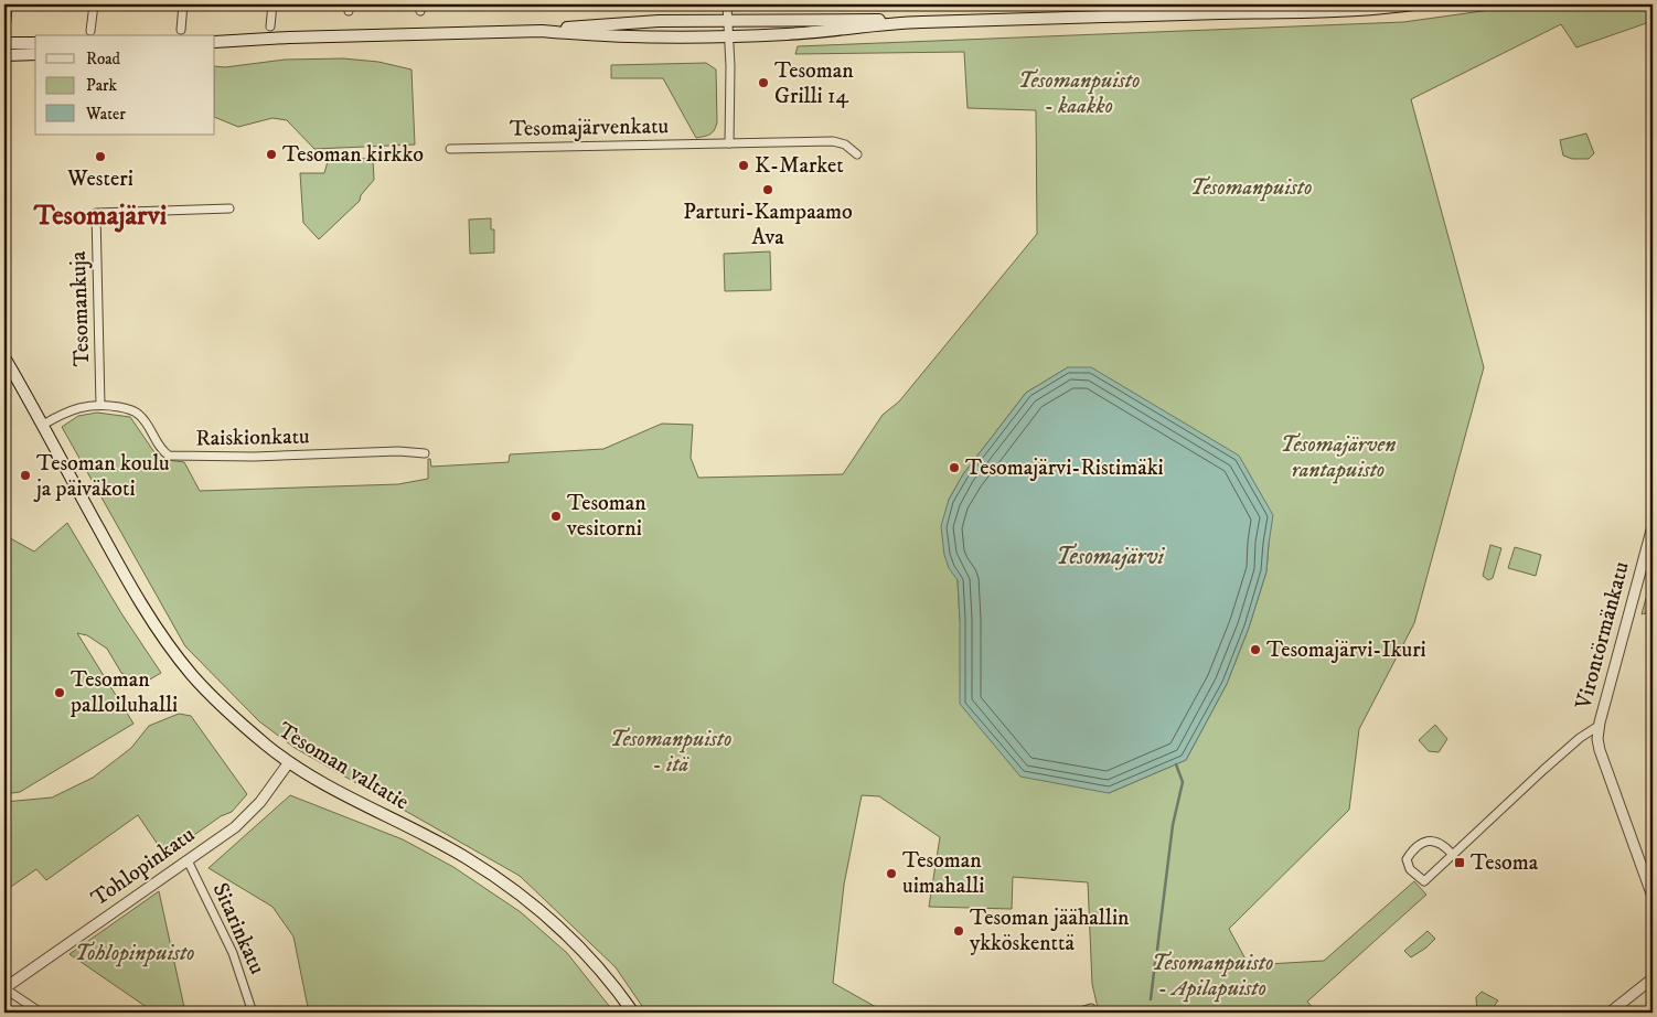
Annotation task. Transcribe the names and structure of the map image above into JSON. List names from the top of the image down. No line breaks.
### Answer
{"streets":{"main road":["Tesoman valtatie"],"street":["Tesomajärvenkatu","Tesomankuja","Raiskionkatu","Virontörmänkatu","Tohlopinkatu","Sitarinkatu"]},"crossings":[["Tesomankuja","Raiskionkatu"],["Raiskionkatu","Tesoman valtatie"],["Tesoman valtatie","Tohlopinkatu"],["Tohlopinkatu","Sitarinkatu"]],"districts":["Tesomajärvi"],"water":["Tesomajärvi"],"parks":["Tesomanpuisto - kaakko","Tesomanpuisto","Tesomajärven rantapuisto","Tesomanpuisto - itä","Tohlopinpuisto","Tesomanpuisto - Apilapuisto"],"places":{"other":["Tesoman Grilli 14","Tesoman kirkko","Westeri","K-Market","Parturi-Kampaamo Ava","Tesomajärvi-Ristimäki","Tesoman koulu ja päiväkoti","Tesoman vesitorni","Tesomajärvi-Ikuri","Tesoman palloiluhalli","Tesoman uimahalli","Tesoman jäähallin ykköskenttä"],"transit":["Tesoma"]},"legend":["Road","Park","Water"]}
